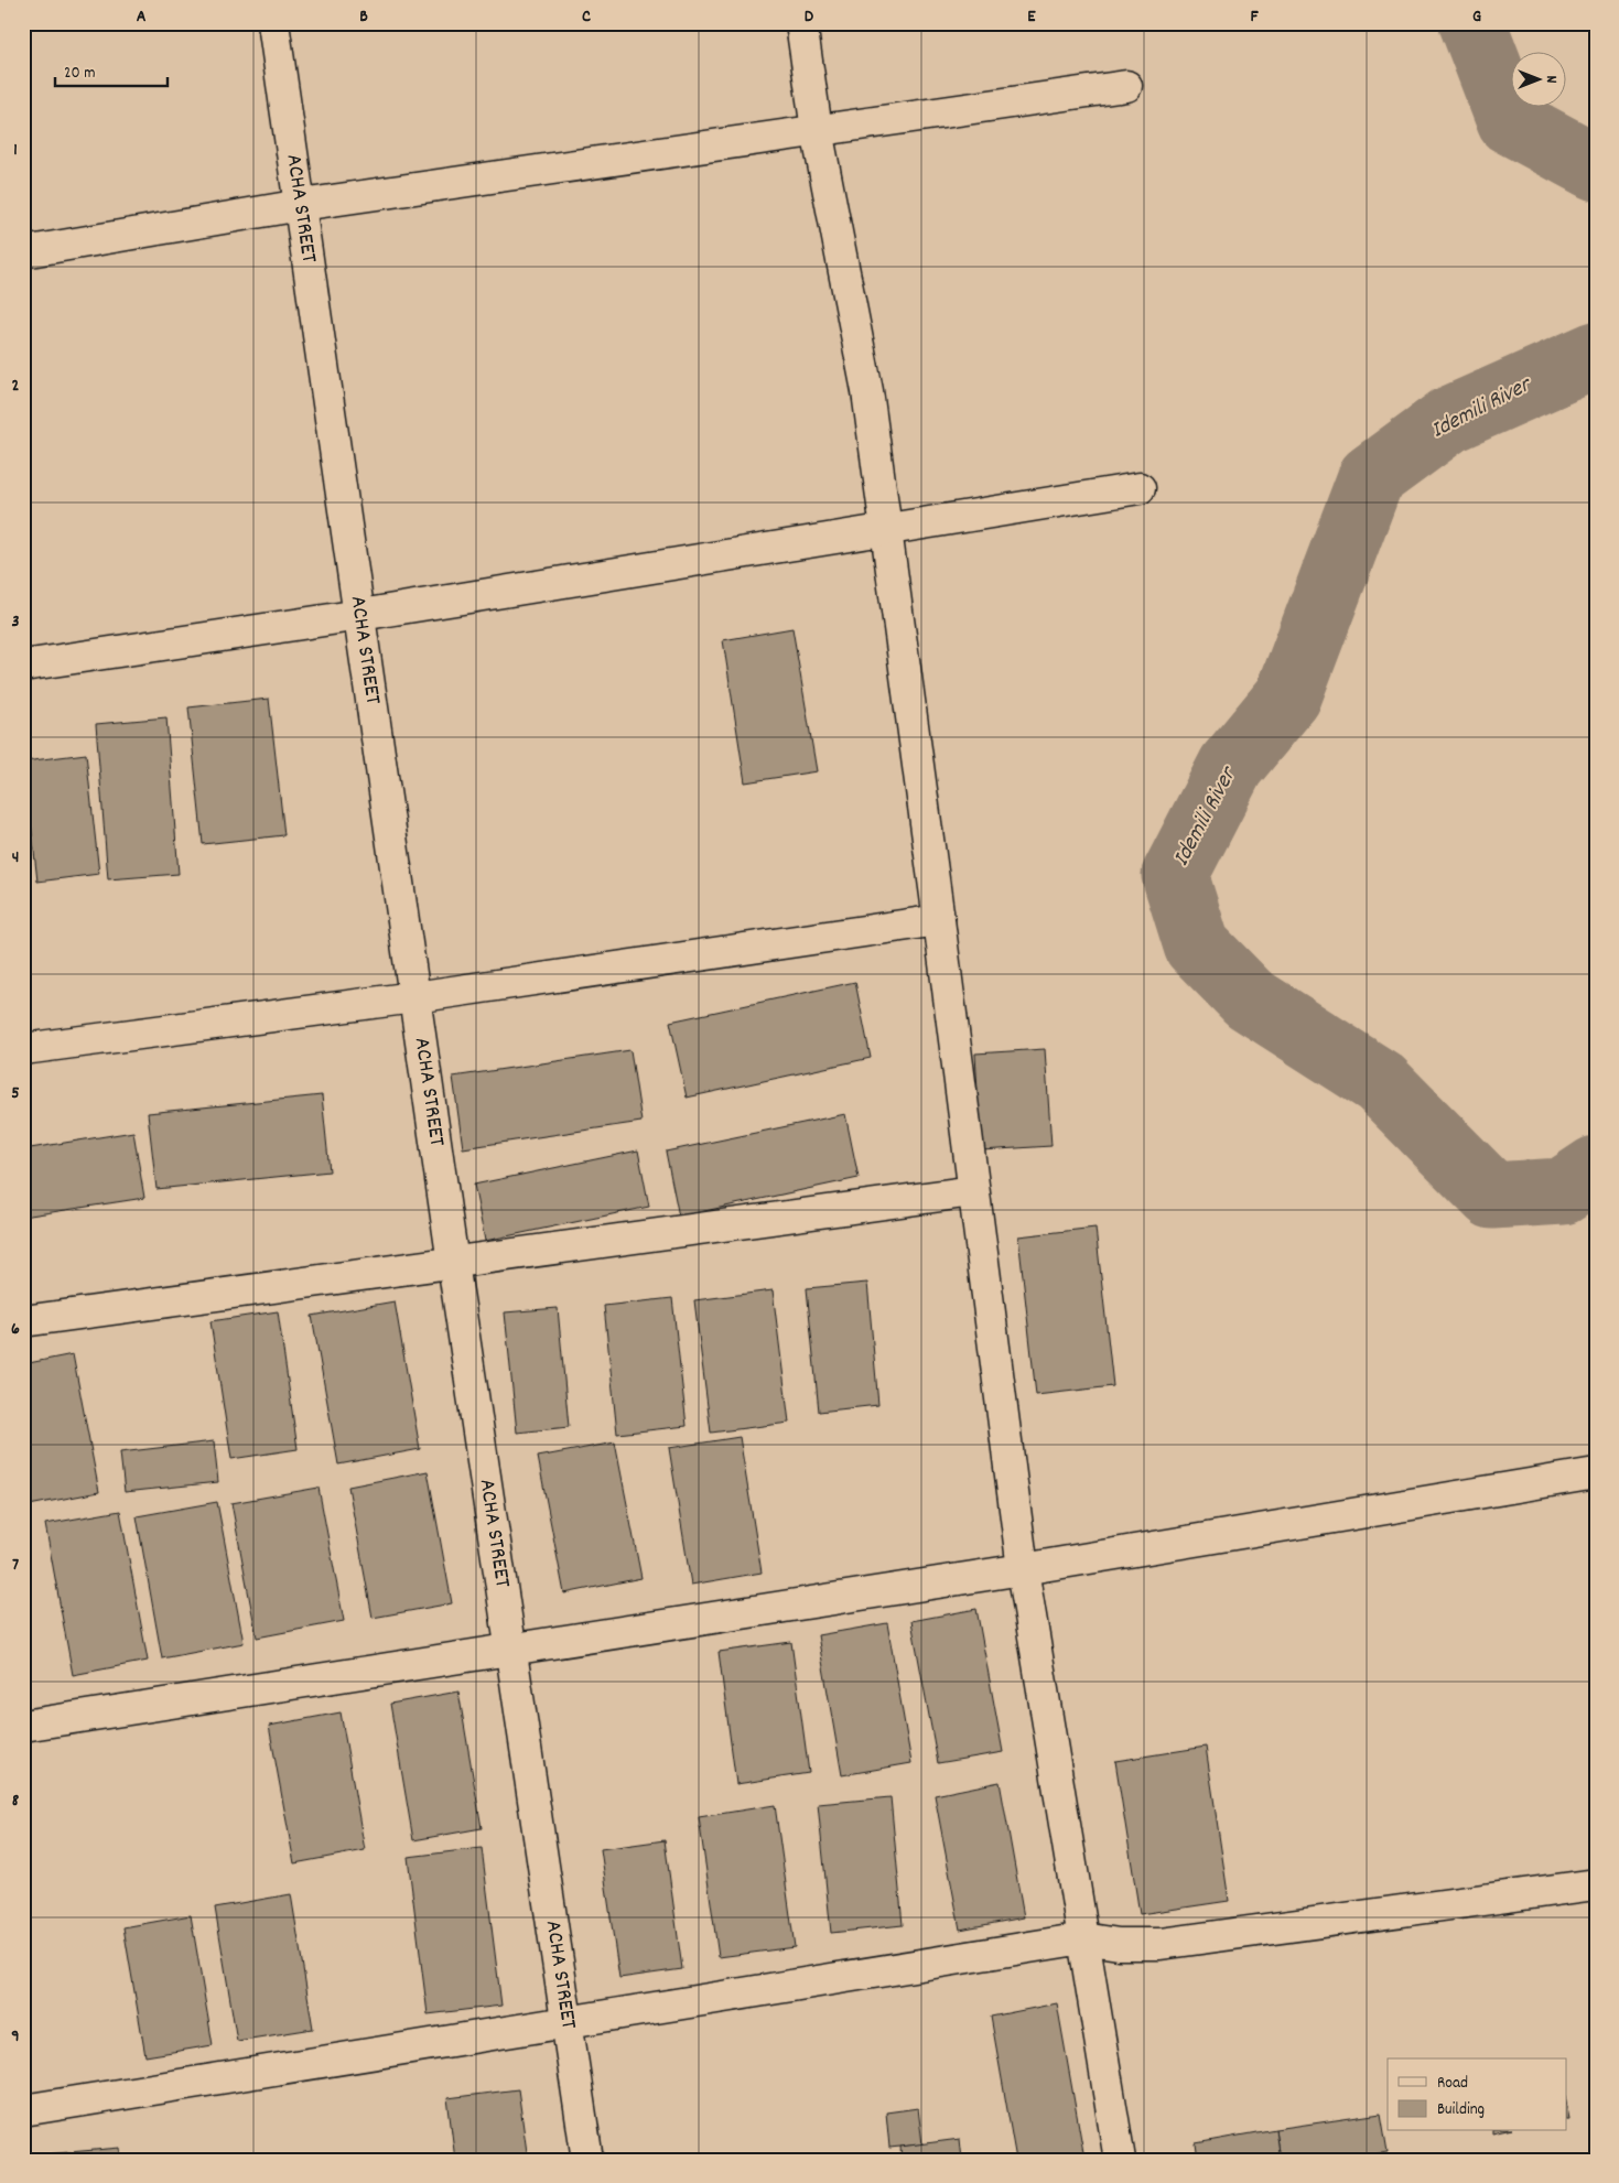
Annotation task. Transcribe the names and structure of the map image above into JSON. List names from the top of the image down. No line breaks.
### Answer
{"streets":{"street":["ACHA STREET"]},"water":["Idemili River"],"legend":["Road","Building"],"scale_bar":"20 m","north":"right","grid":{"columns":["A","B","C","D","E","F","G"],"rows":["1","2","3","4","5","6","7","8","9"]}}
